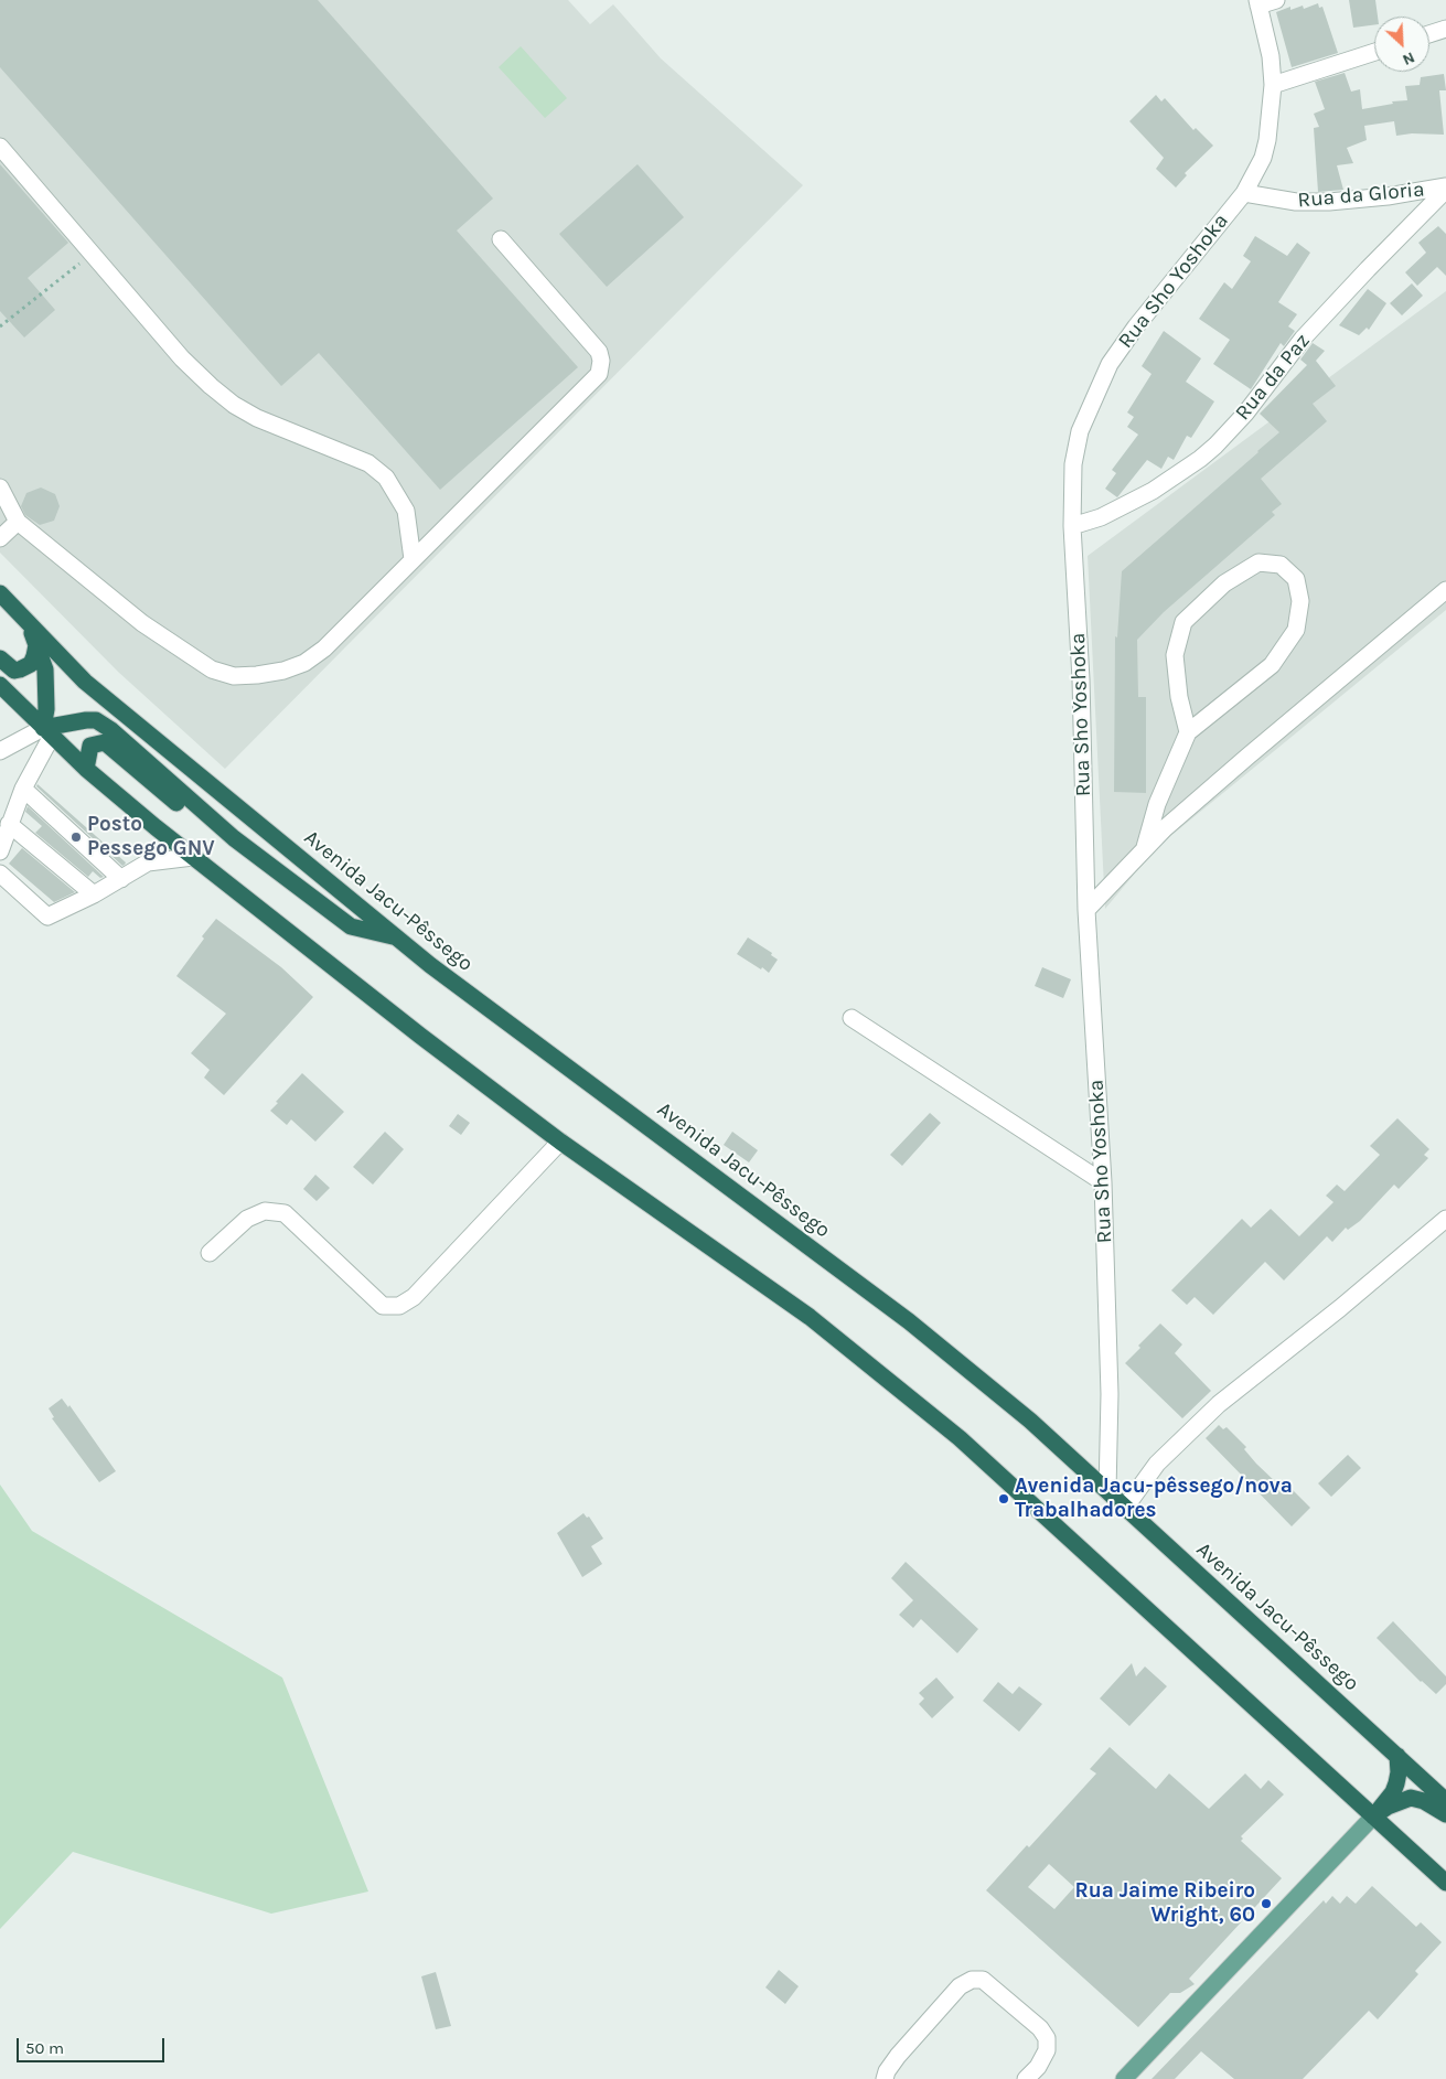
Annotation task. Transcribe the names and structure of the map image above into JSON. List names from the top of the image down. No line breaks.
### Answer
{"streets":{"highway":["Avenida Jacu-Pêssego"],"street":["Rua da Gloria","Rua Sho Yoshoka","Rua da Paz"]},"crossings":[["Rua da Gloria","Rua Sho Yoshoka"],["Rua da Gloria","Rua da Paz"],["Rua Sho Yoshoka","Rua da Paz"],["Rua Sho Yoshoka","Avenida Jacu-Pêssego"]],"places":["Posto Pessego GNV","Avenida Jacu-pêssego/nova Trabalhadores","Rua Jaime Ribeiro Wright, 60"],"scale_bar":"50 m","north":"bottom right"}
